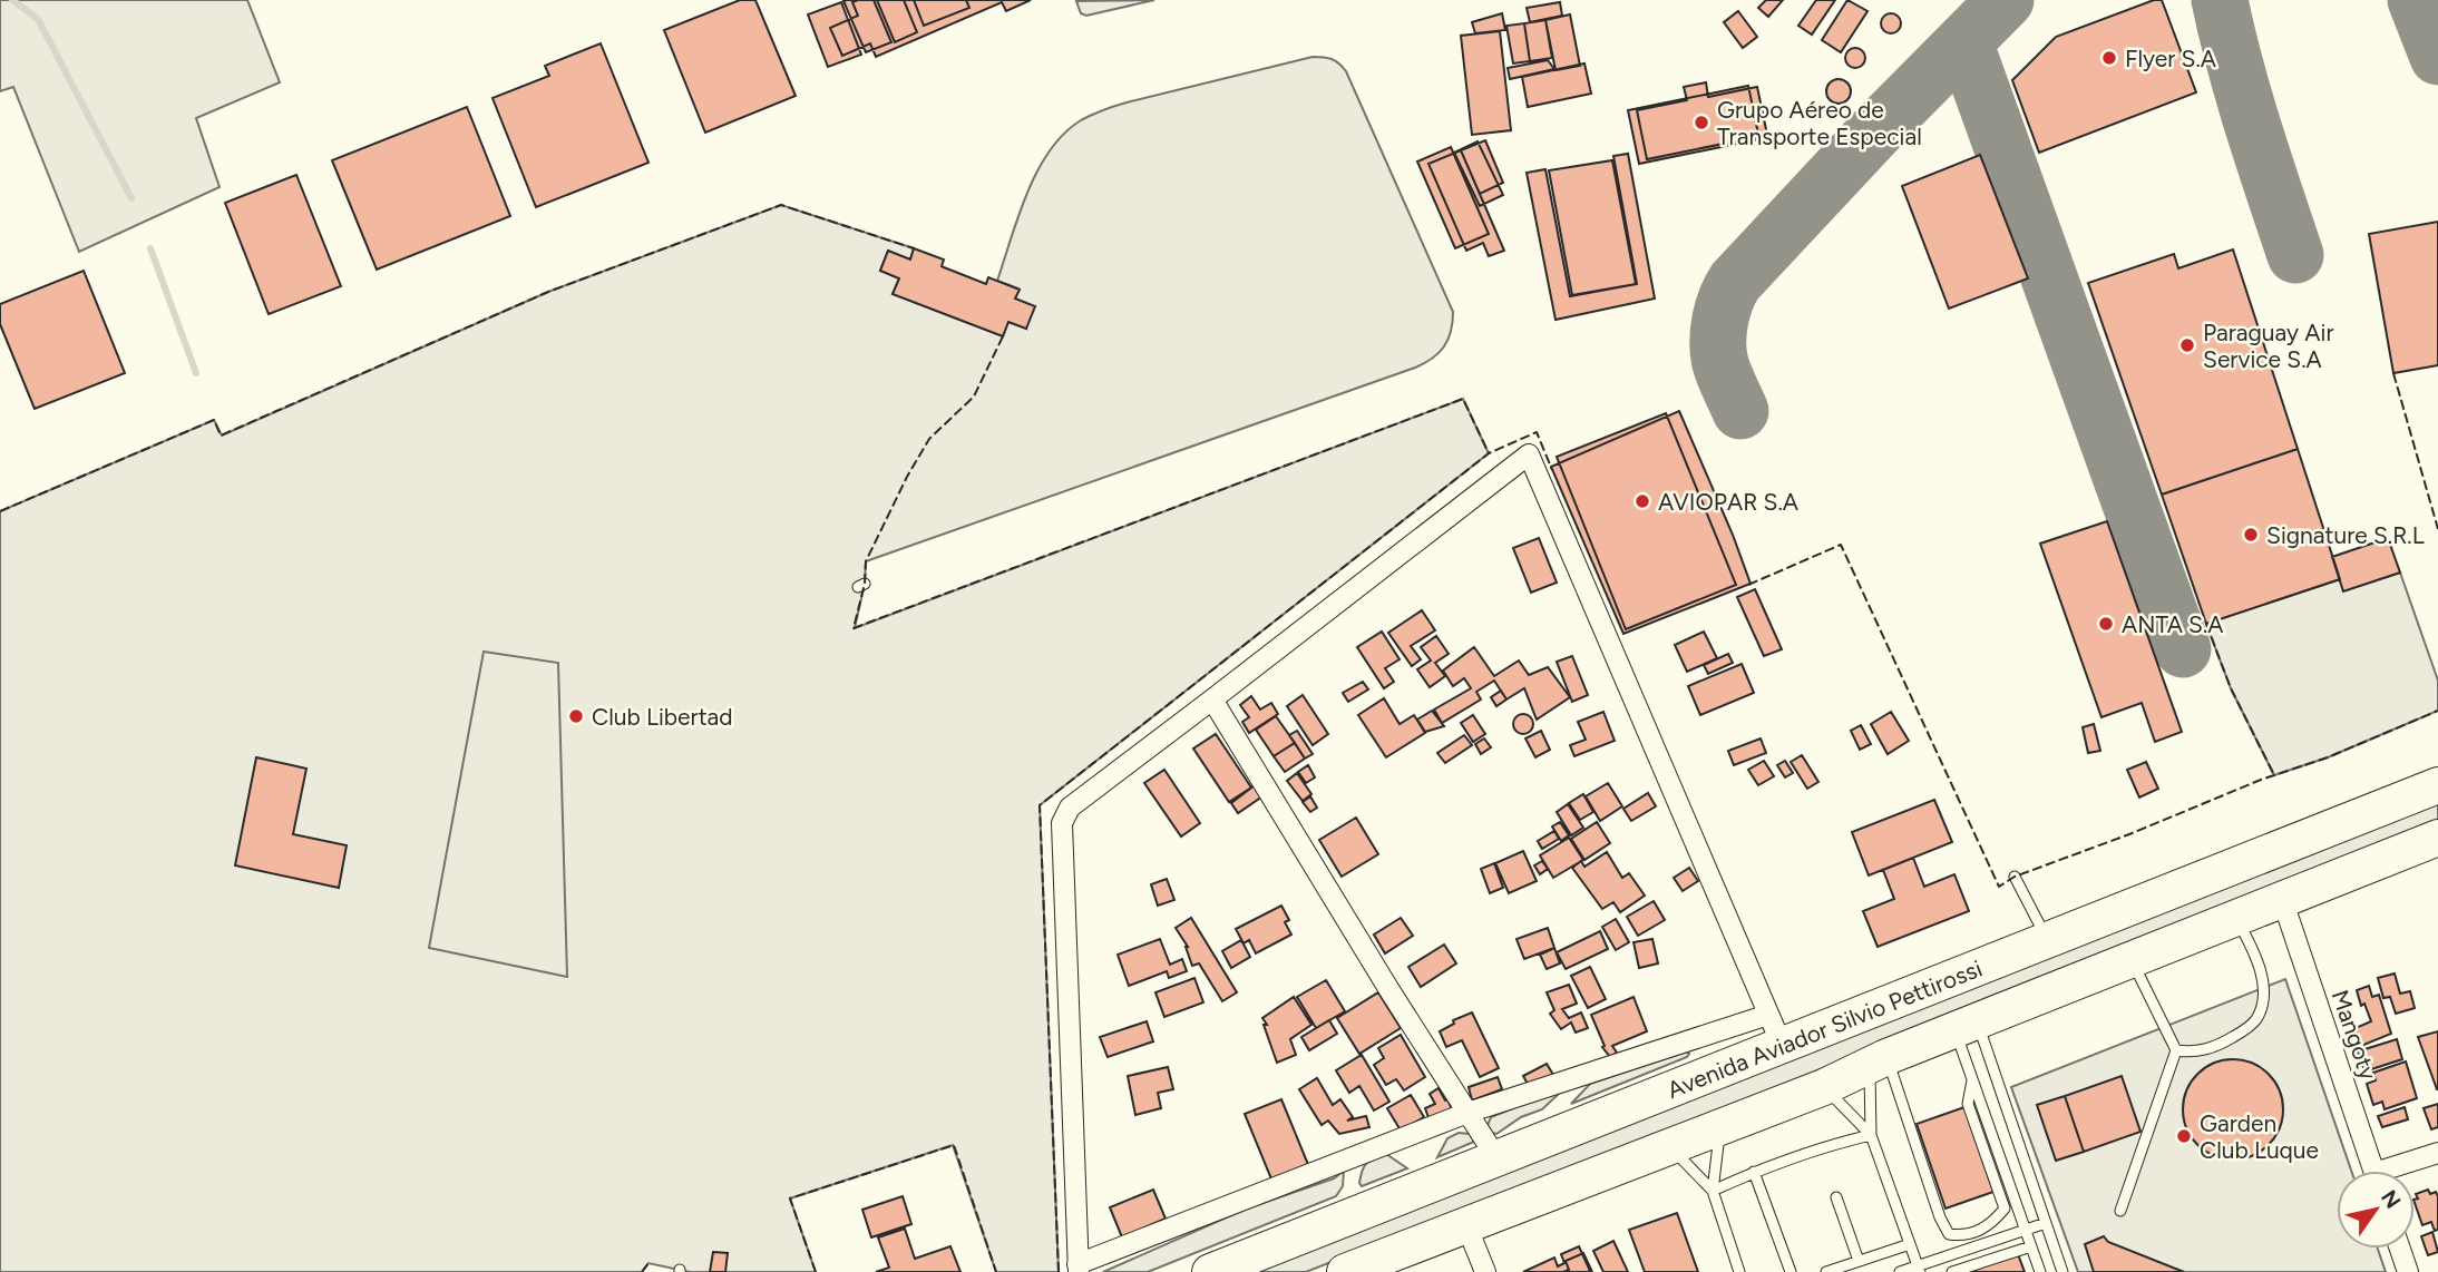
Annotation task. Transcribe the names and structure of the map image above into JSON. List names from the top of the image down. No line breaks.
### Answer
{"streets":{"highway":["Avenida Aviador Silvio Pettirossi"],"street":["Mangoty"]},"places":["Flyer S.A","Grupo Aéreo de Transporte Especial","Paraguay Air Service S.A","AVIOPAR S.A","Signature S.R.L","ANTA S.A","Club Libertad","Garden Club Luque"],"north":"top right"}
